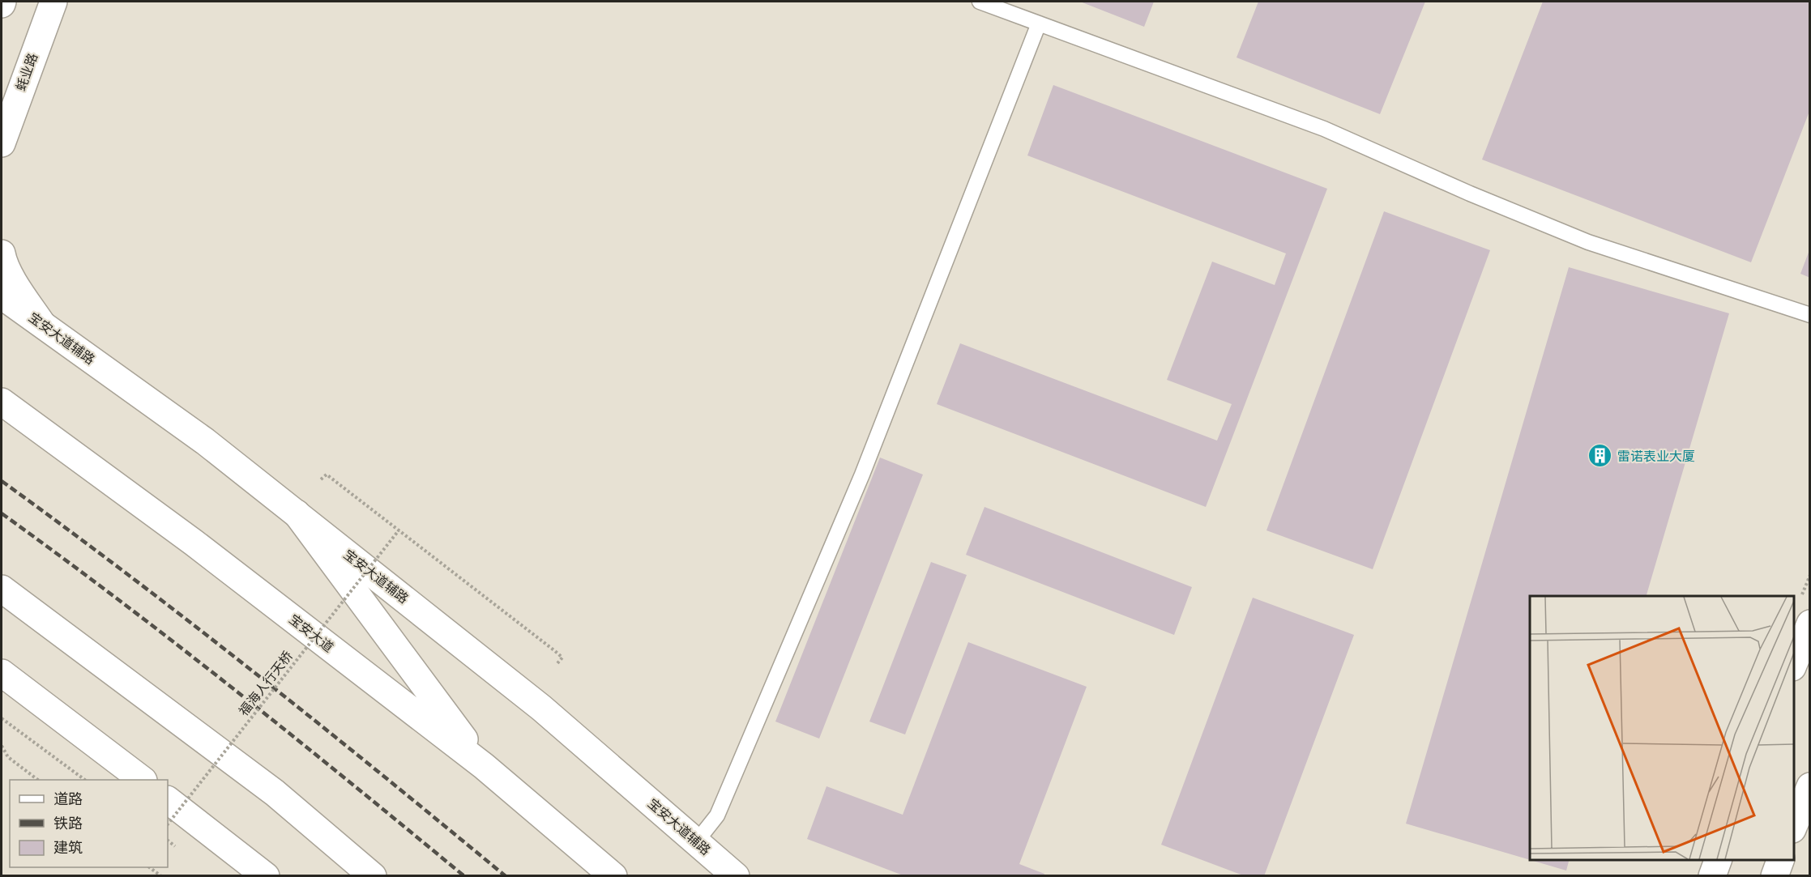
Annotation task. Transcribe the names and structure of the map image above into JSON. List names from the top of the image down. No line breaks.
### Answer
{"streets":{"main road":["蚝业路","宝安大道辅路","宝安大道"],"path":["福海人行天桥"]},"places":{"building":["雷诺表业大厦"]},"legend":["道路","铁路","建筑"]}
